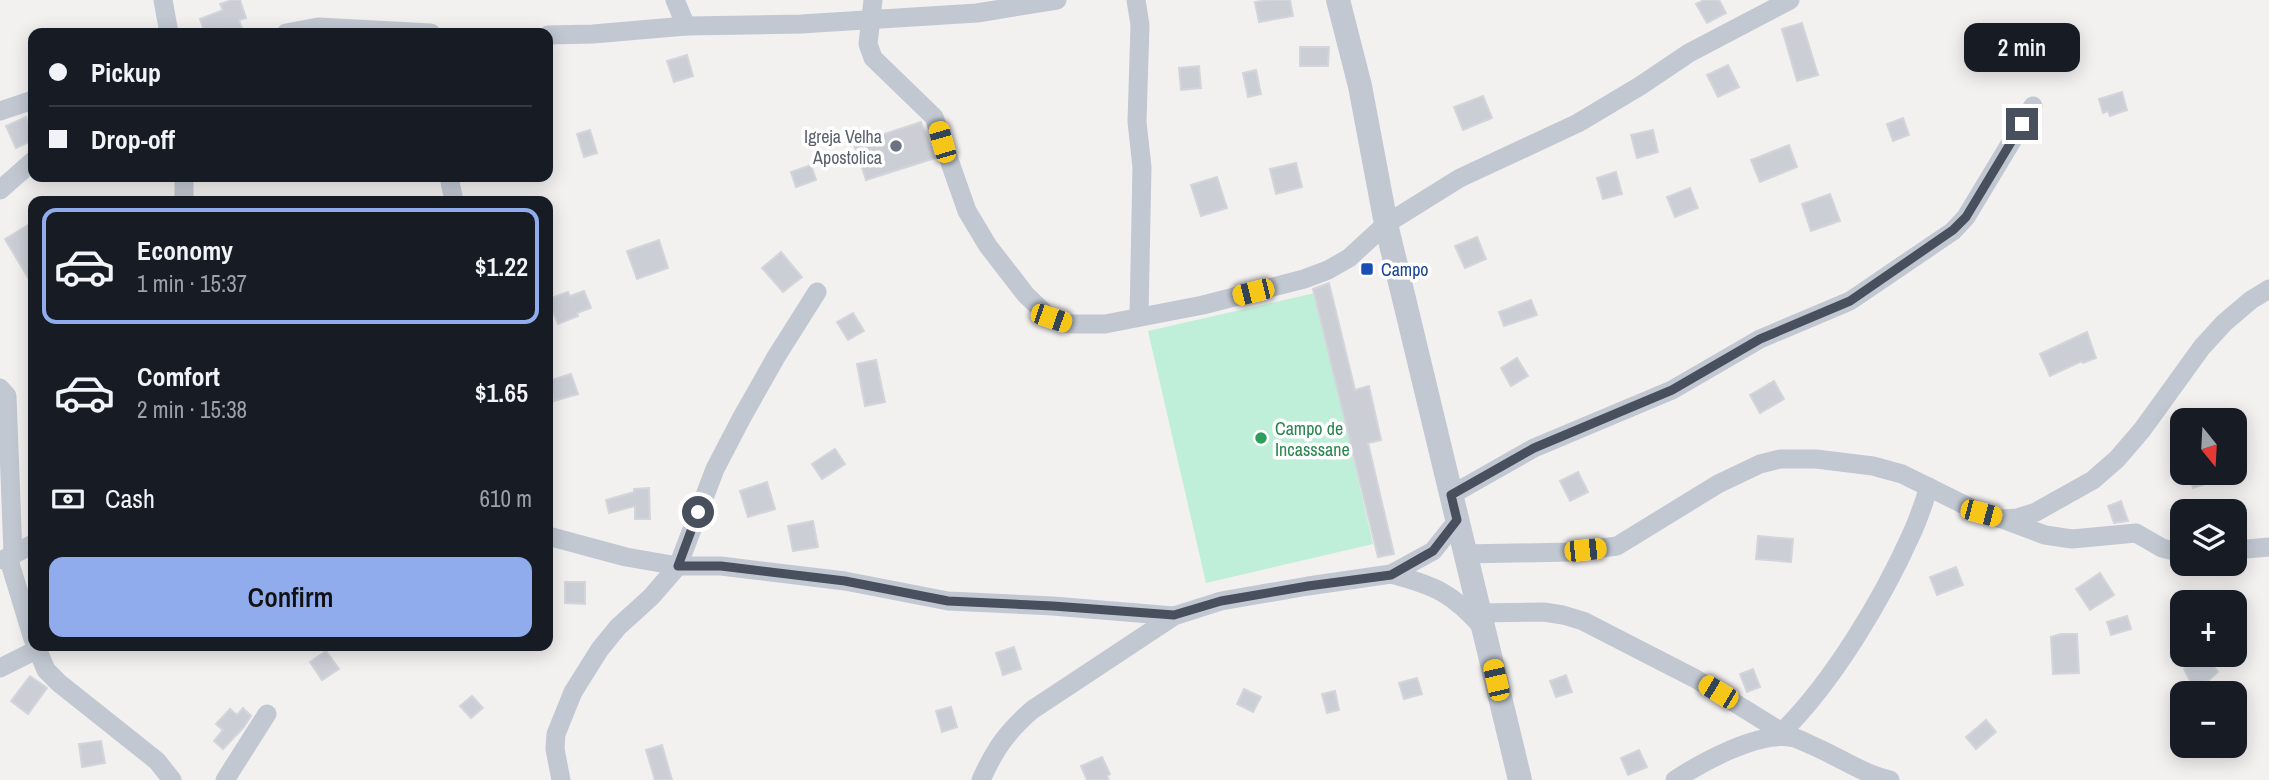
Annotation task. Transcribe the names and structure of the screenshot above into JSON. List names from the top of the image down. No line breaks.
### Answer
{"places":{"other":["Igreja Velha Apostolica","Campo de Incasssane"],"transit":["Campo"]},"north":"bottom","page":{"bubble":"2 min","banner":["Pickup","Drop-off"],"list":[{"name":"Economy","note":"1 min · 15:37","value":"$1.22"},{"name":"Comfort","note":"2 min · 15:38","value":"$1.65"}],"map_buttons":["+","−"],"pay":["Cash","610 m"],"buttons":"Confirm"}}
